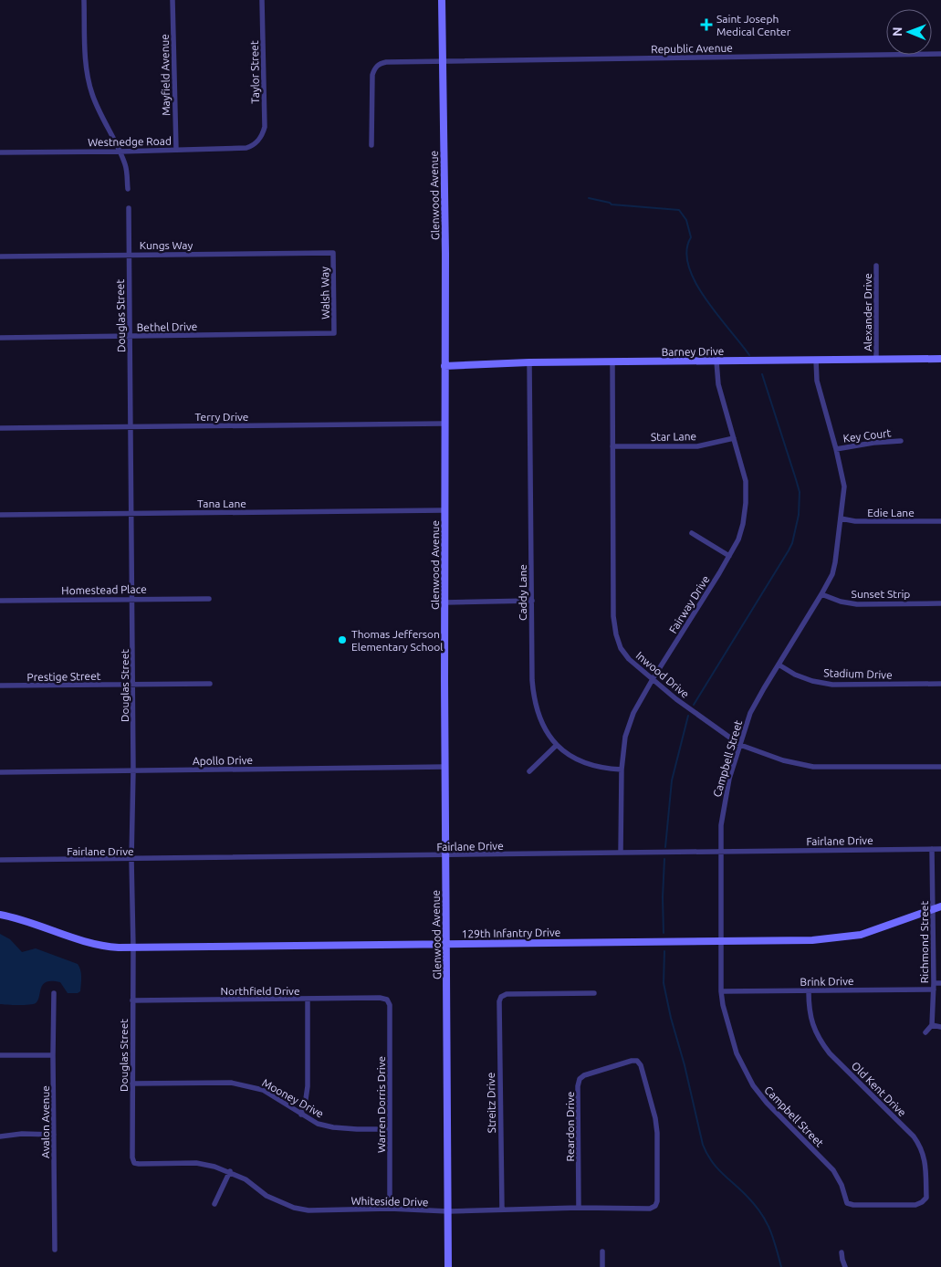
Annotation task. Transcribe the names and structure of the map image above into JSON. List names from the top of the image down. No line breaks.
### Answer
{"streets":{"street":["Republic Avenue","Taylor Street","Mayfield Avenue","Westnedge Road","Glenwood Avenue","Kungs Way","Walsh Way","Alexander Drive","Douglas Street","Bethel Drive","Barney Drive","Terry Drive","Key Court","Star Lane","Tana Lane","Edie Lane","Homestead Place","Caddy Lane","Sunset Strip","Fairway Drive","Stadium Drive","Inwood Drive","Prestige Street","Campbell Street","Apollo Drive","Fairlane Drive","129th Infantry Drive","Richmond Street","Brink Drive","Northfield Drive","Old Kent Drive","Mooney Drive","Streitz Drive","Warren Dorris Drive","Avalon Avenue","Reardon Drive","Whiteside Drive"]},"crossings":[["Republic Avenue","Glenwood Avenue"],["Taylor Street","Westnedge Road"],["Mayfield Avenue","Westnedge Road"],["Glenwood Avenue","Barney Drive"],["Glenwood Avenue","Terry Drive"],["Glenwood Avenue","Tana Lane"],["Glenwood Avenue","Apollo Drive"],["Glenwood Avenue","Fairlane Drive"],["Glenwood Avenue","129th Infantry Drive"],["Glenwood Avenue","Whiteside Drive"],["Kungs Way","Walsh Way"],["Kungs Way","Douglas Street"],["Walsh Way","Bethel Drive"],["Alexander Drive","Barney Drive"],["Douglas Street","Bethel Drive"],["Douglas Street","Terry Drive"],["Douglas Street","Tana Lane"],["Douglas Street","Homestead Place"],["Douglas Street","Prestige Street"],["Douglas Street","Apollo Drive"],["Douglas Street","Fairlane Drive"],["Douglas Street","129th Infantry Drive"],["Douglas Street","Northfield Drive"],["Douglas Street","Mooney Drive"],["Douglas Street","Whiteside Drive"],["Barney Drive","Caddy Lane"],["Barney Drive","Fairway Drive"],["Barney Drive","Inwood Drive"],["Barney Drive","Campbell Street"],["Key Court","Campbell Street"],["Star Lane","Fairway Drive"],["Star Lane","Inwood Drive"],["Edie Lane","Campbell Street"],["Caddy Lane","Fairway Drive"],["Sunset Strip","Campbell Street"],["Fairway Drive","Inwood Drive"],["Fairway Drive","Fairlane Drive"],["Stadium Drive","Campbell Street"],["Inwood Drive","Campbell Street"],["Campbell Street","Fairlane Drive"],["Campbell Street","129th Infantry Drive"],["Campbell Street","Brink Drive"],["Campbell Street","Old Kent Drive"],["Fairlane Drive","Richmond Street"],["129th Infantry Drive","Richmond Street"],["Richmond Street","Brink Drive"],["Brink Drive","Old Kent Drive"],["Northfield Drive","Warren Dorris Drive"],["Mooney Drive","Warren Dorris Drive"],["Streitz Drive","Whiteside Drive"],["Warren Dorris Drive","Whiteside Drive"],["Reardon Drive","Whiteside Drive"]],"places":{"health":["Saint Joseph Medical Center"],"other":["Thomas Jefferson Elementary School"]},"north":"left"}
